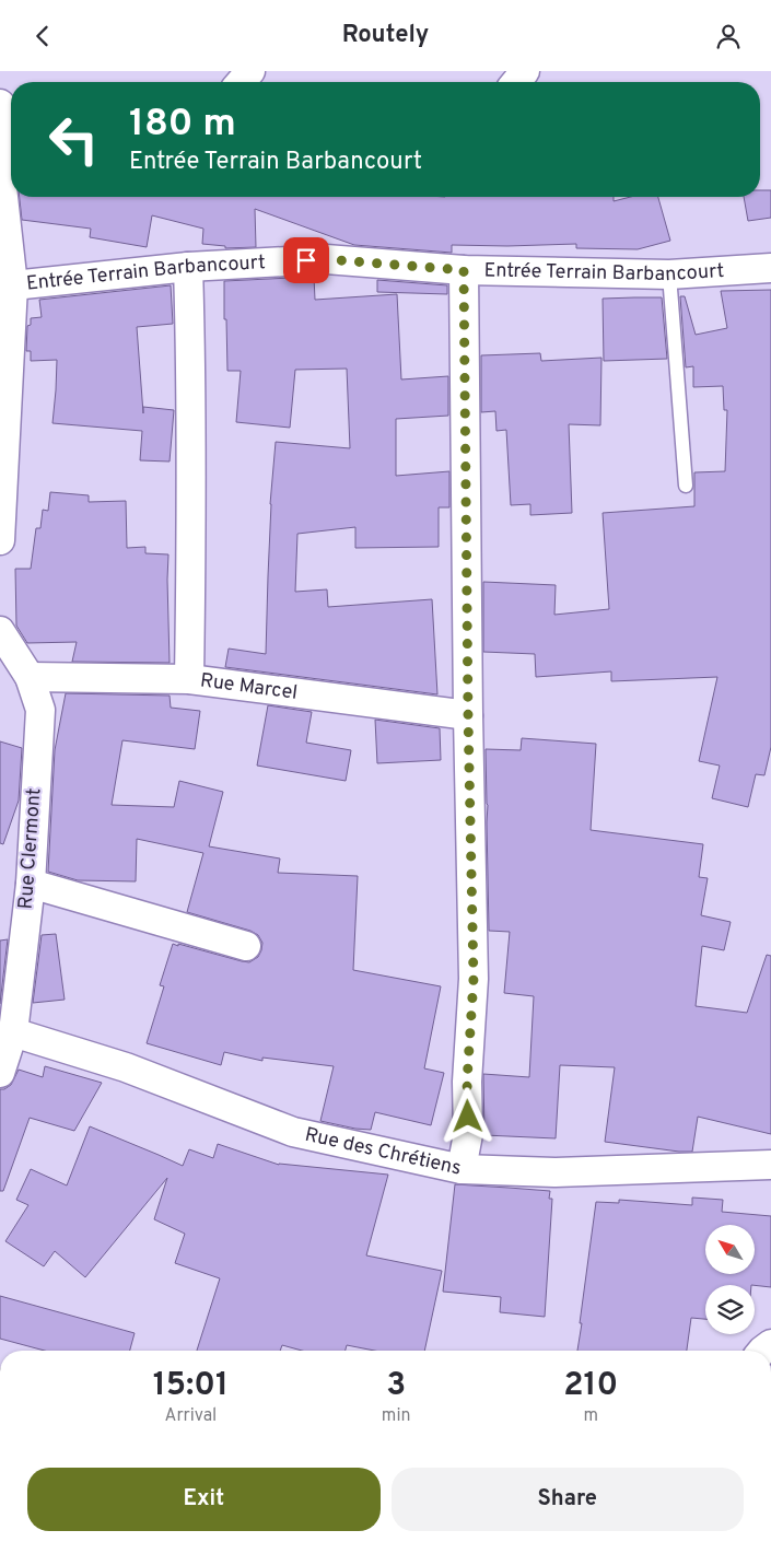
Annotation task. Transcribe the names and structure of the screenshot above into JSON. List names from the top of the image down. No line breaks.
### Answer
{"streets":{"street":["Entrée Terrain Barbancourt","Rue Marcel","Rue Clermont","Rue des Chrétiens"]},"crossings":[["Rue Marcel","Rue Clermont"],["Rue Clermont","Rue des Chrétiens"]],"north":"top left","page":{"header":"Routely","turn":["180 m","Entrée Terrain Barbancourt"],"eta":["15:01","Arrival","3","min","210","m"],"buttons":["Exit","Share"]}}
